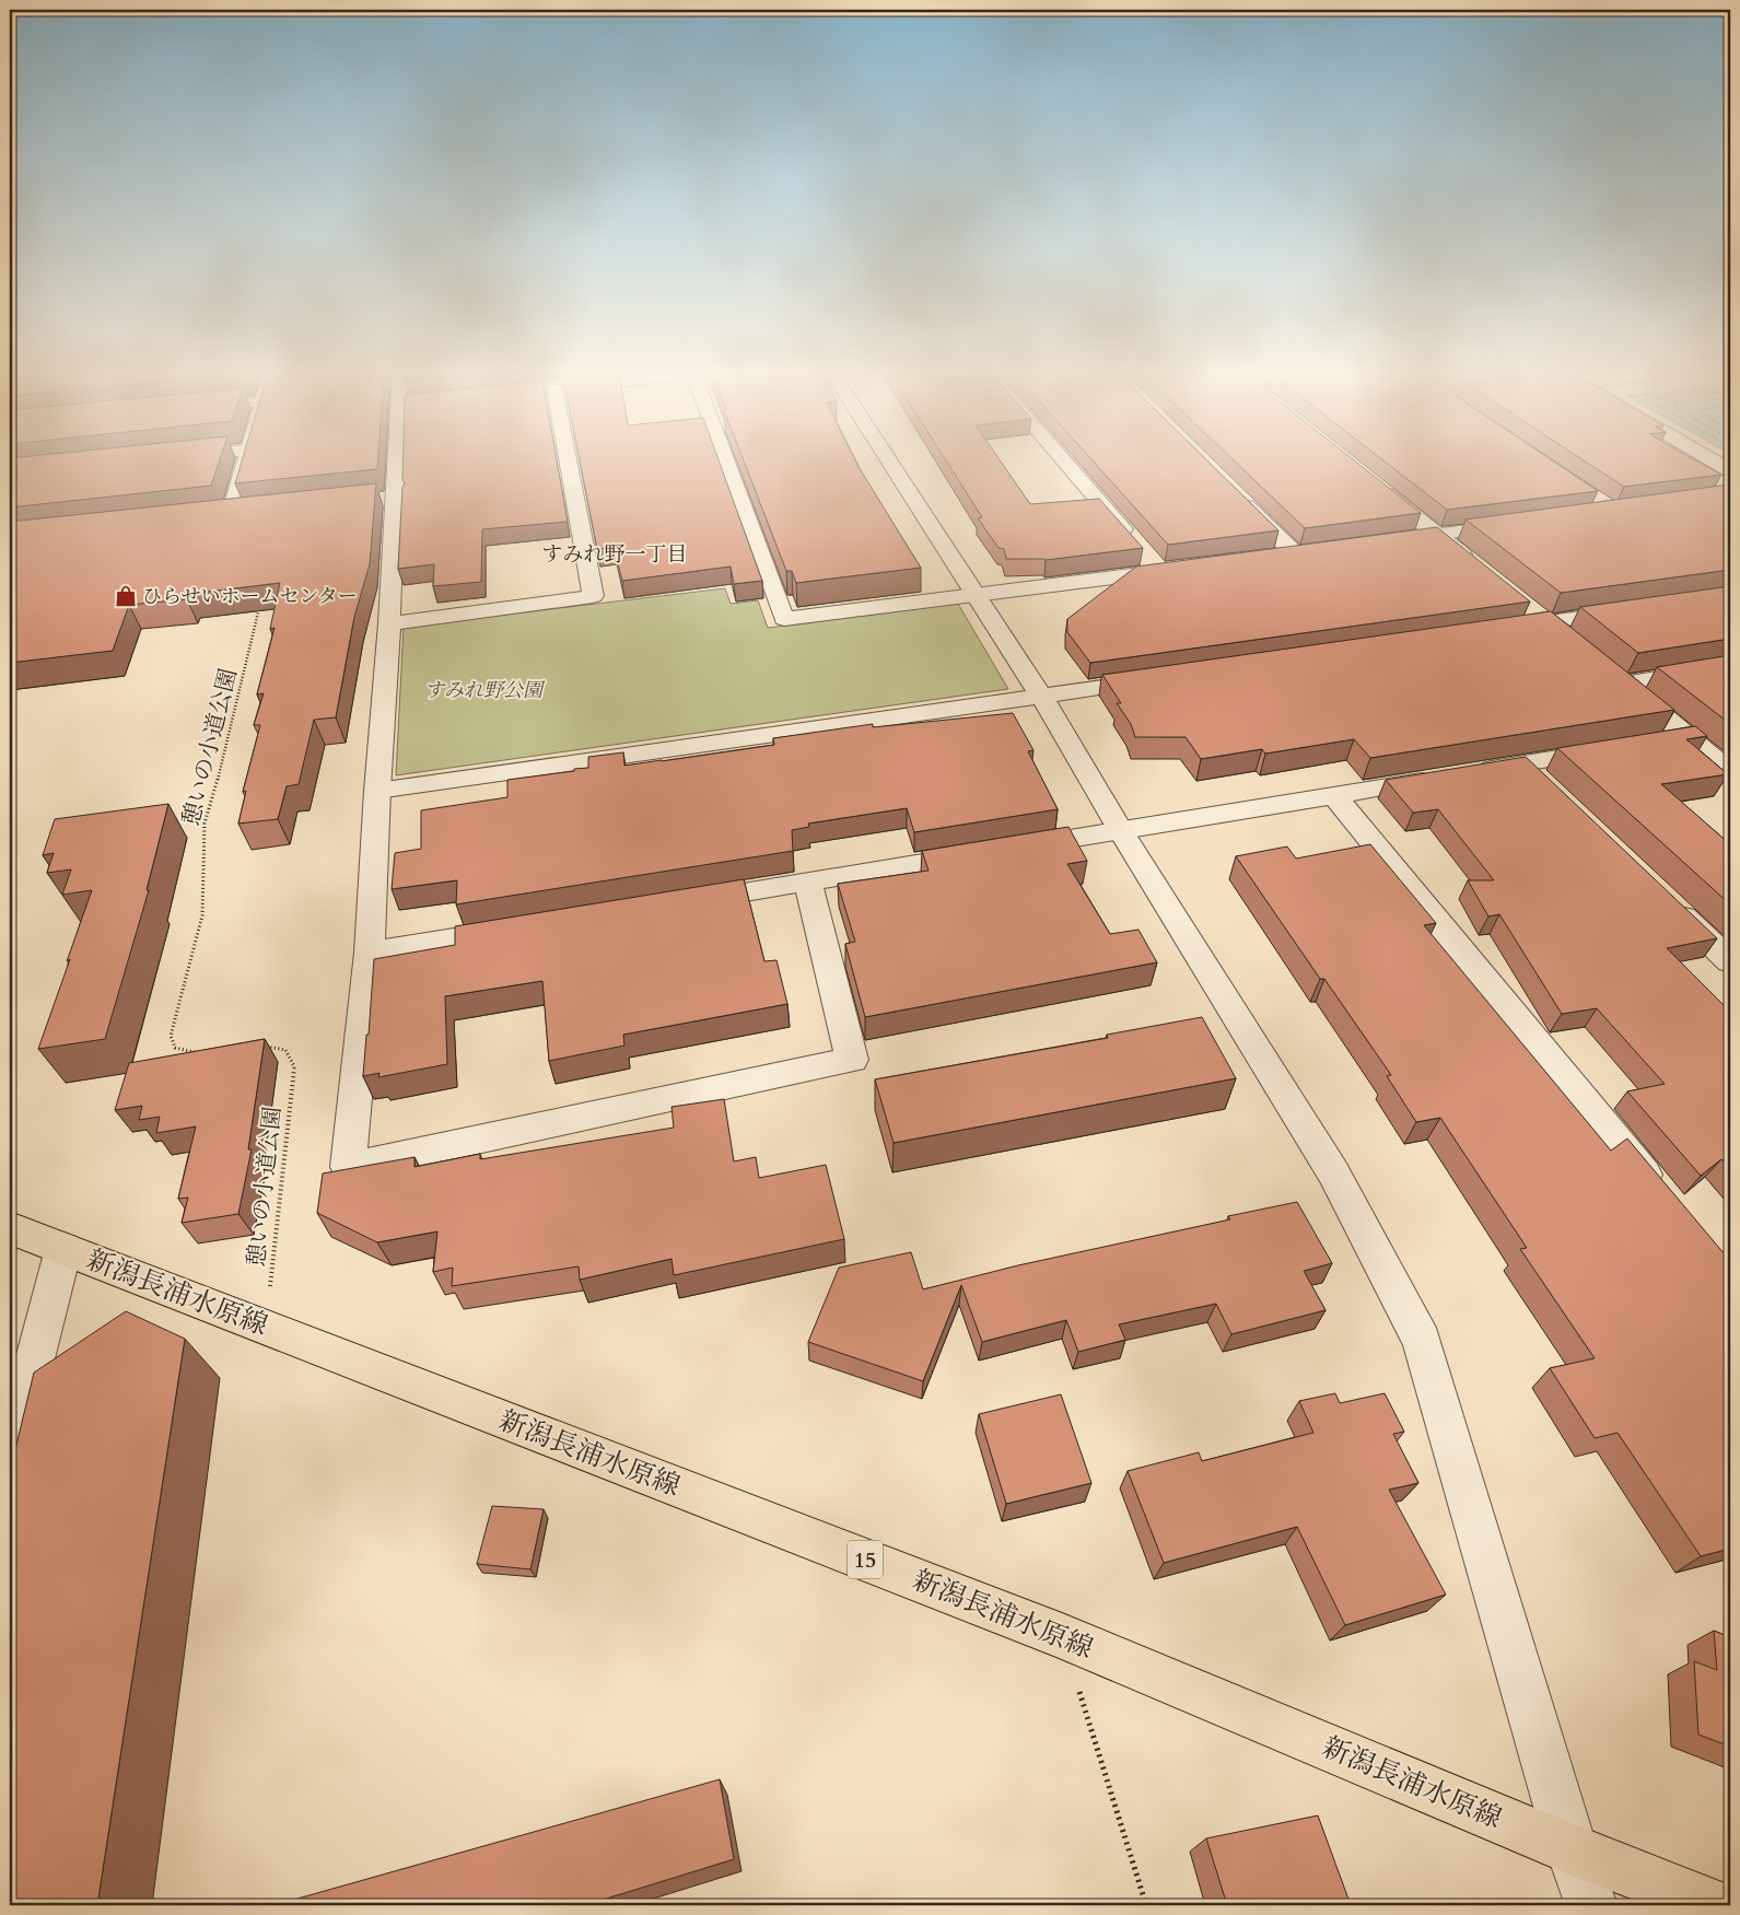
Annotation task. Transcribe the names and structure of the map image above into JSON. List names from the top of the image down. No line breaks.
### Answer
{"streets":{"main road":["新潟長浦水原線","15"],"path":["憩いの小道公園"]},"crossings":[["憩いの小道公園","新潟長浦水原線"]],"districts":["すみれ野一丁目"],"parks":["すみれ野公園"],"places":{"shop":["ひらせいホームセンター"]}}
